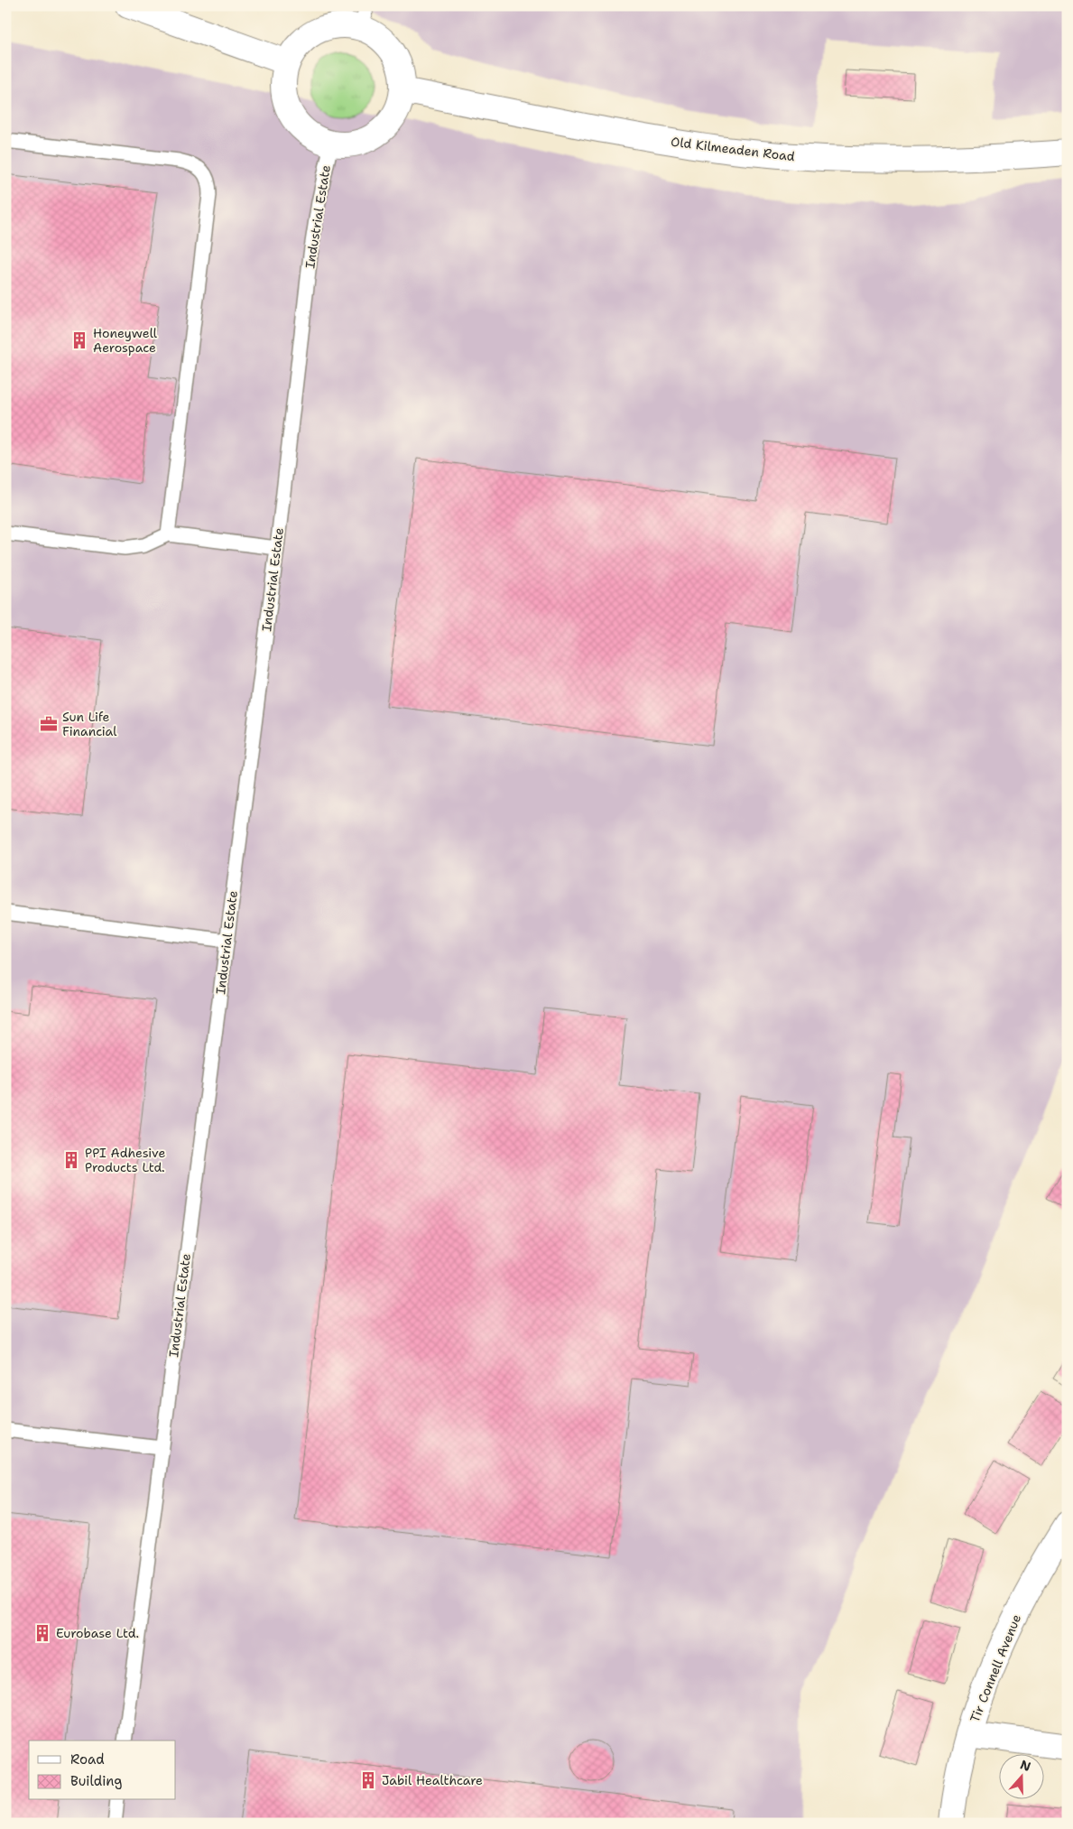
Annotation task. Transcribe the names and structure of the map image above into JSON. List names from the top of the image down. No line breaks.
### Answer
{"streets":{"street":["Old Kilmeaden Road","Tir Connell Avenue"],"lane":["Industrial Estate"]},"crossings":[["Old Kilmeaden Road","Industrial Estate"]],"places":{"building":["Honeywell Aerospace","PPI Adhesive Products Ltd.","Eurobase Ltd.","Jabil Healthcare"],"office":["Sun Life Financial"]},"legend":["Road","Building"],"north":"top"}
